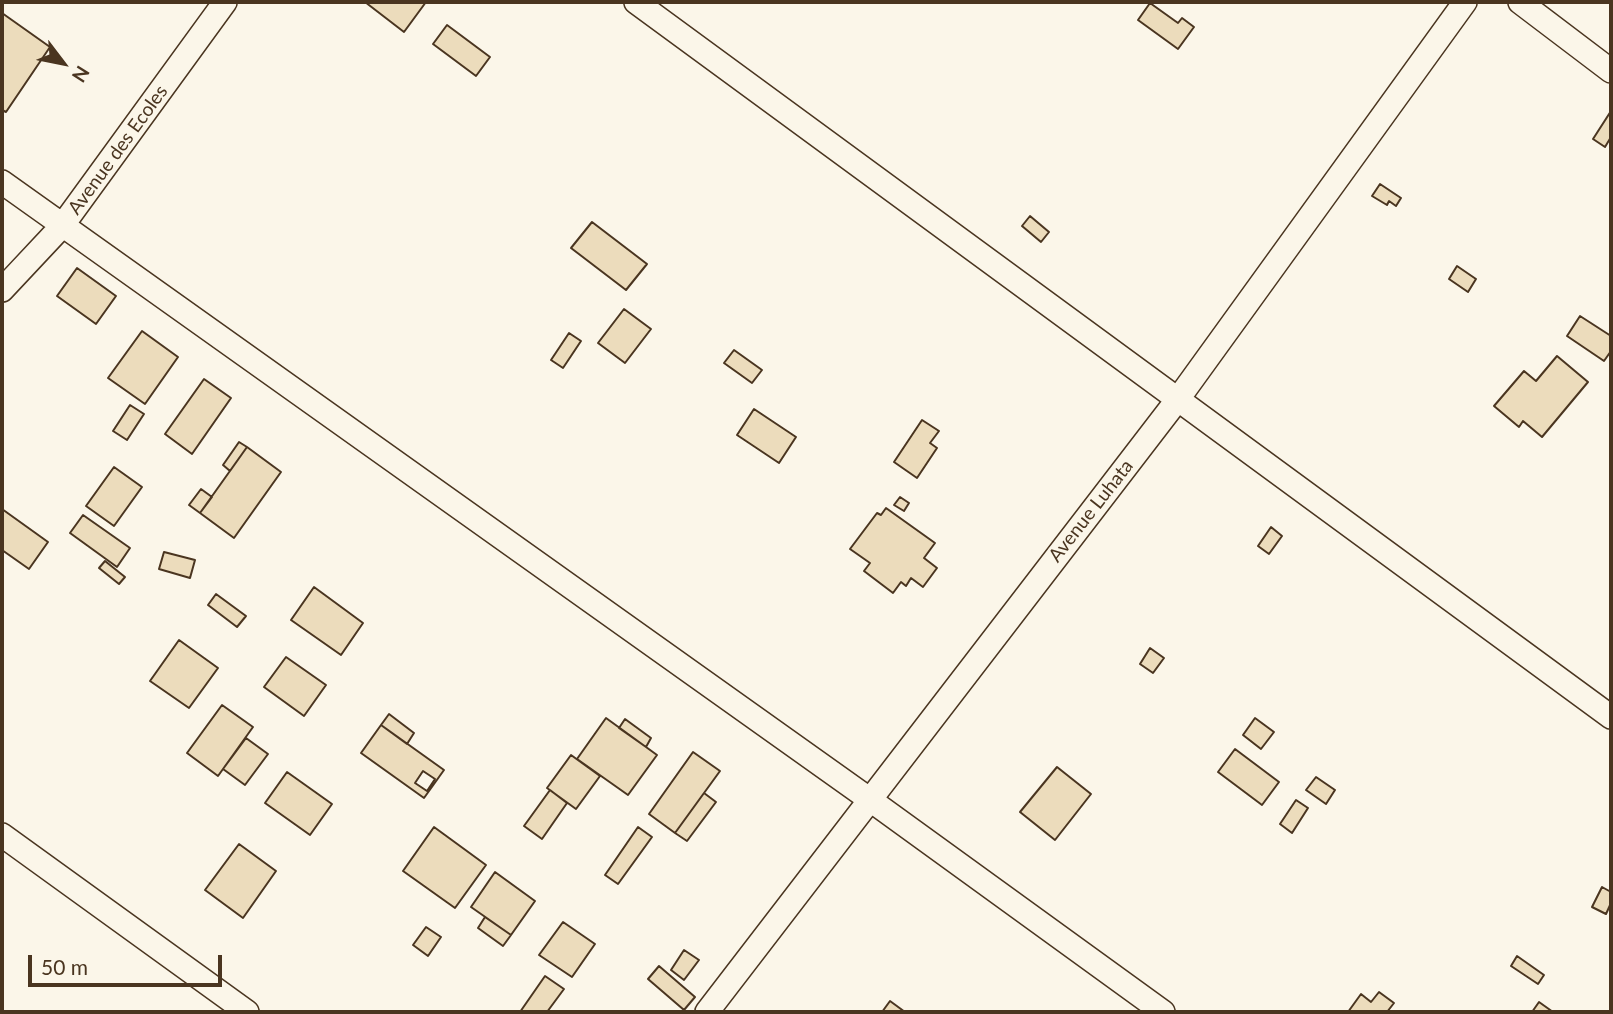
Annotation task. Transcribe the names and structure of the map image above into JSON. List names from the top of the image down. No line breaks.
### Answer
{"streets":{"street":["Avenue des Ecoles","Avenue Luhata"]},"scale_bar":"50 m","north":"bottom right"}
